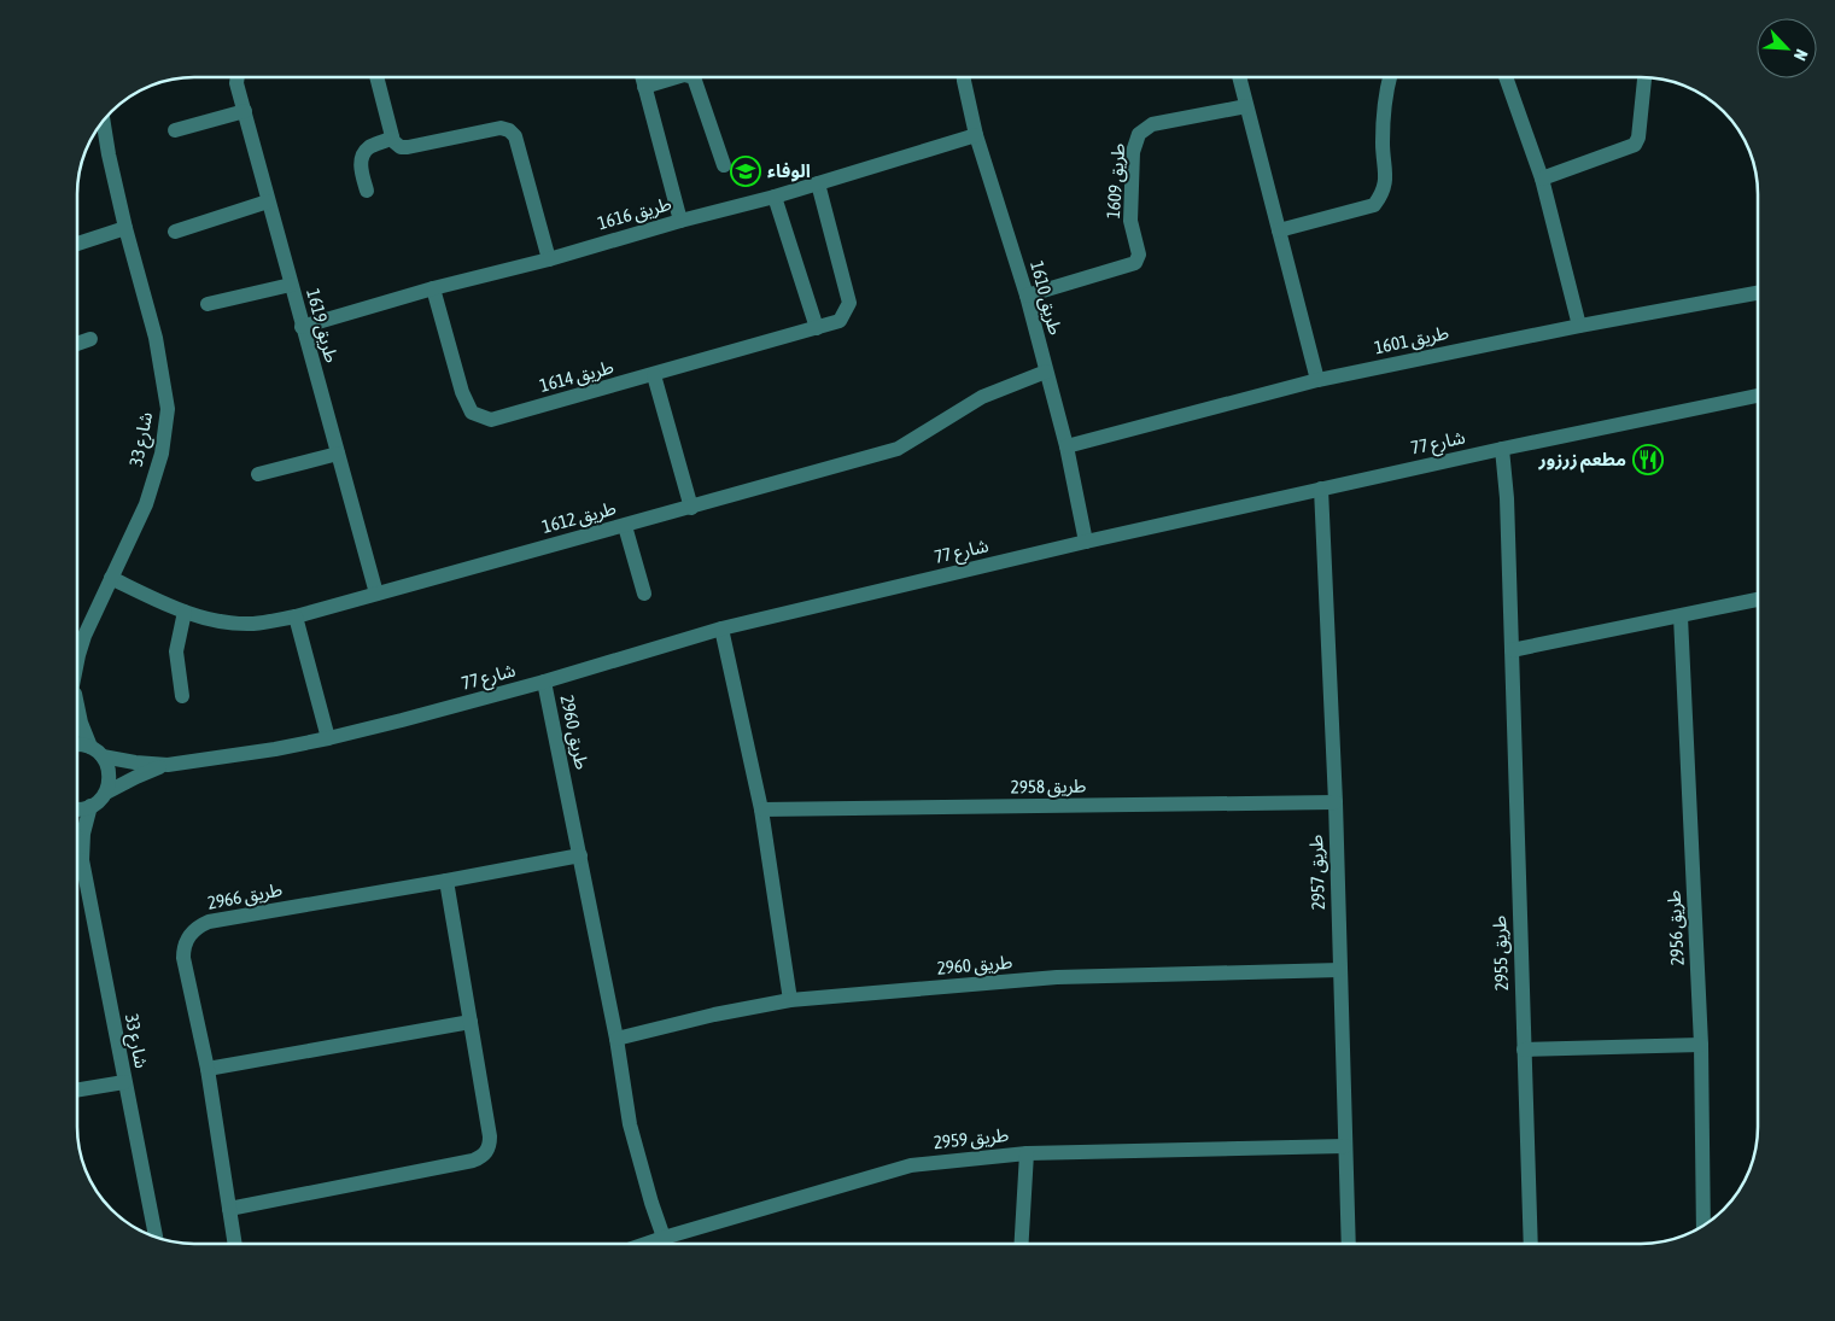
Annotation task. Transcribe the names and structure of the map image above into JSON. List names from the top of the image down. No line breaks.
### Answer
{"streets":{"street":["طريق 1609","طريق 1616","طريق 1610","طريق 1619","طريق 1601","طريق 1614","شارع 33","شارع 77","طريق 1612","طريق 2960","طريق 2958","طريق 2957","طريق 2966","طريق 2956","طريق 2955","طريق 2959"]},"crossings":[["طريق 1609","طريق 1610"],["طريق 1616","طريق 1610"],["طريق 1616","طريق 1619"],["طريق 1616","طريق 1614"],["طريق 1610","طريق 1601"],["طريق 1610","شارع 77"],["طريق 1610","طريق 1612"],["طريق 1619","طريق 1612"],["شارع 33","شارع 77"],["شارع 33","طريق 1612"],["شارع 77","طريق 2960"],["شارع 77","طريق 2957"],["شارع 77","طريق 2955"],["طريق 2960","طريق 2957"],["طريق 2960","طريق 2966"],["طريق 2960","طريق 2959"],["طريق 2958","طريق 2957"],["طريق 2957","طريق 2959"]],"places":{"school or university":["الوفاء"],"restaurant":["مطعم زرزور"]},"north":"bottom right"}
